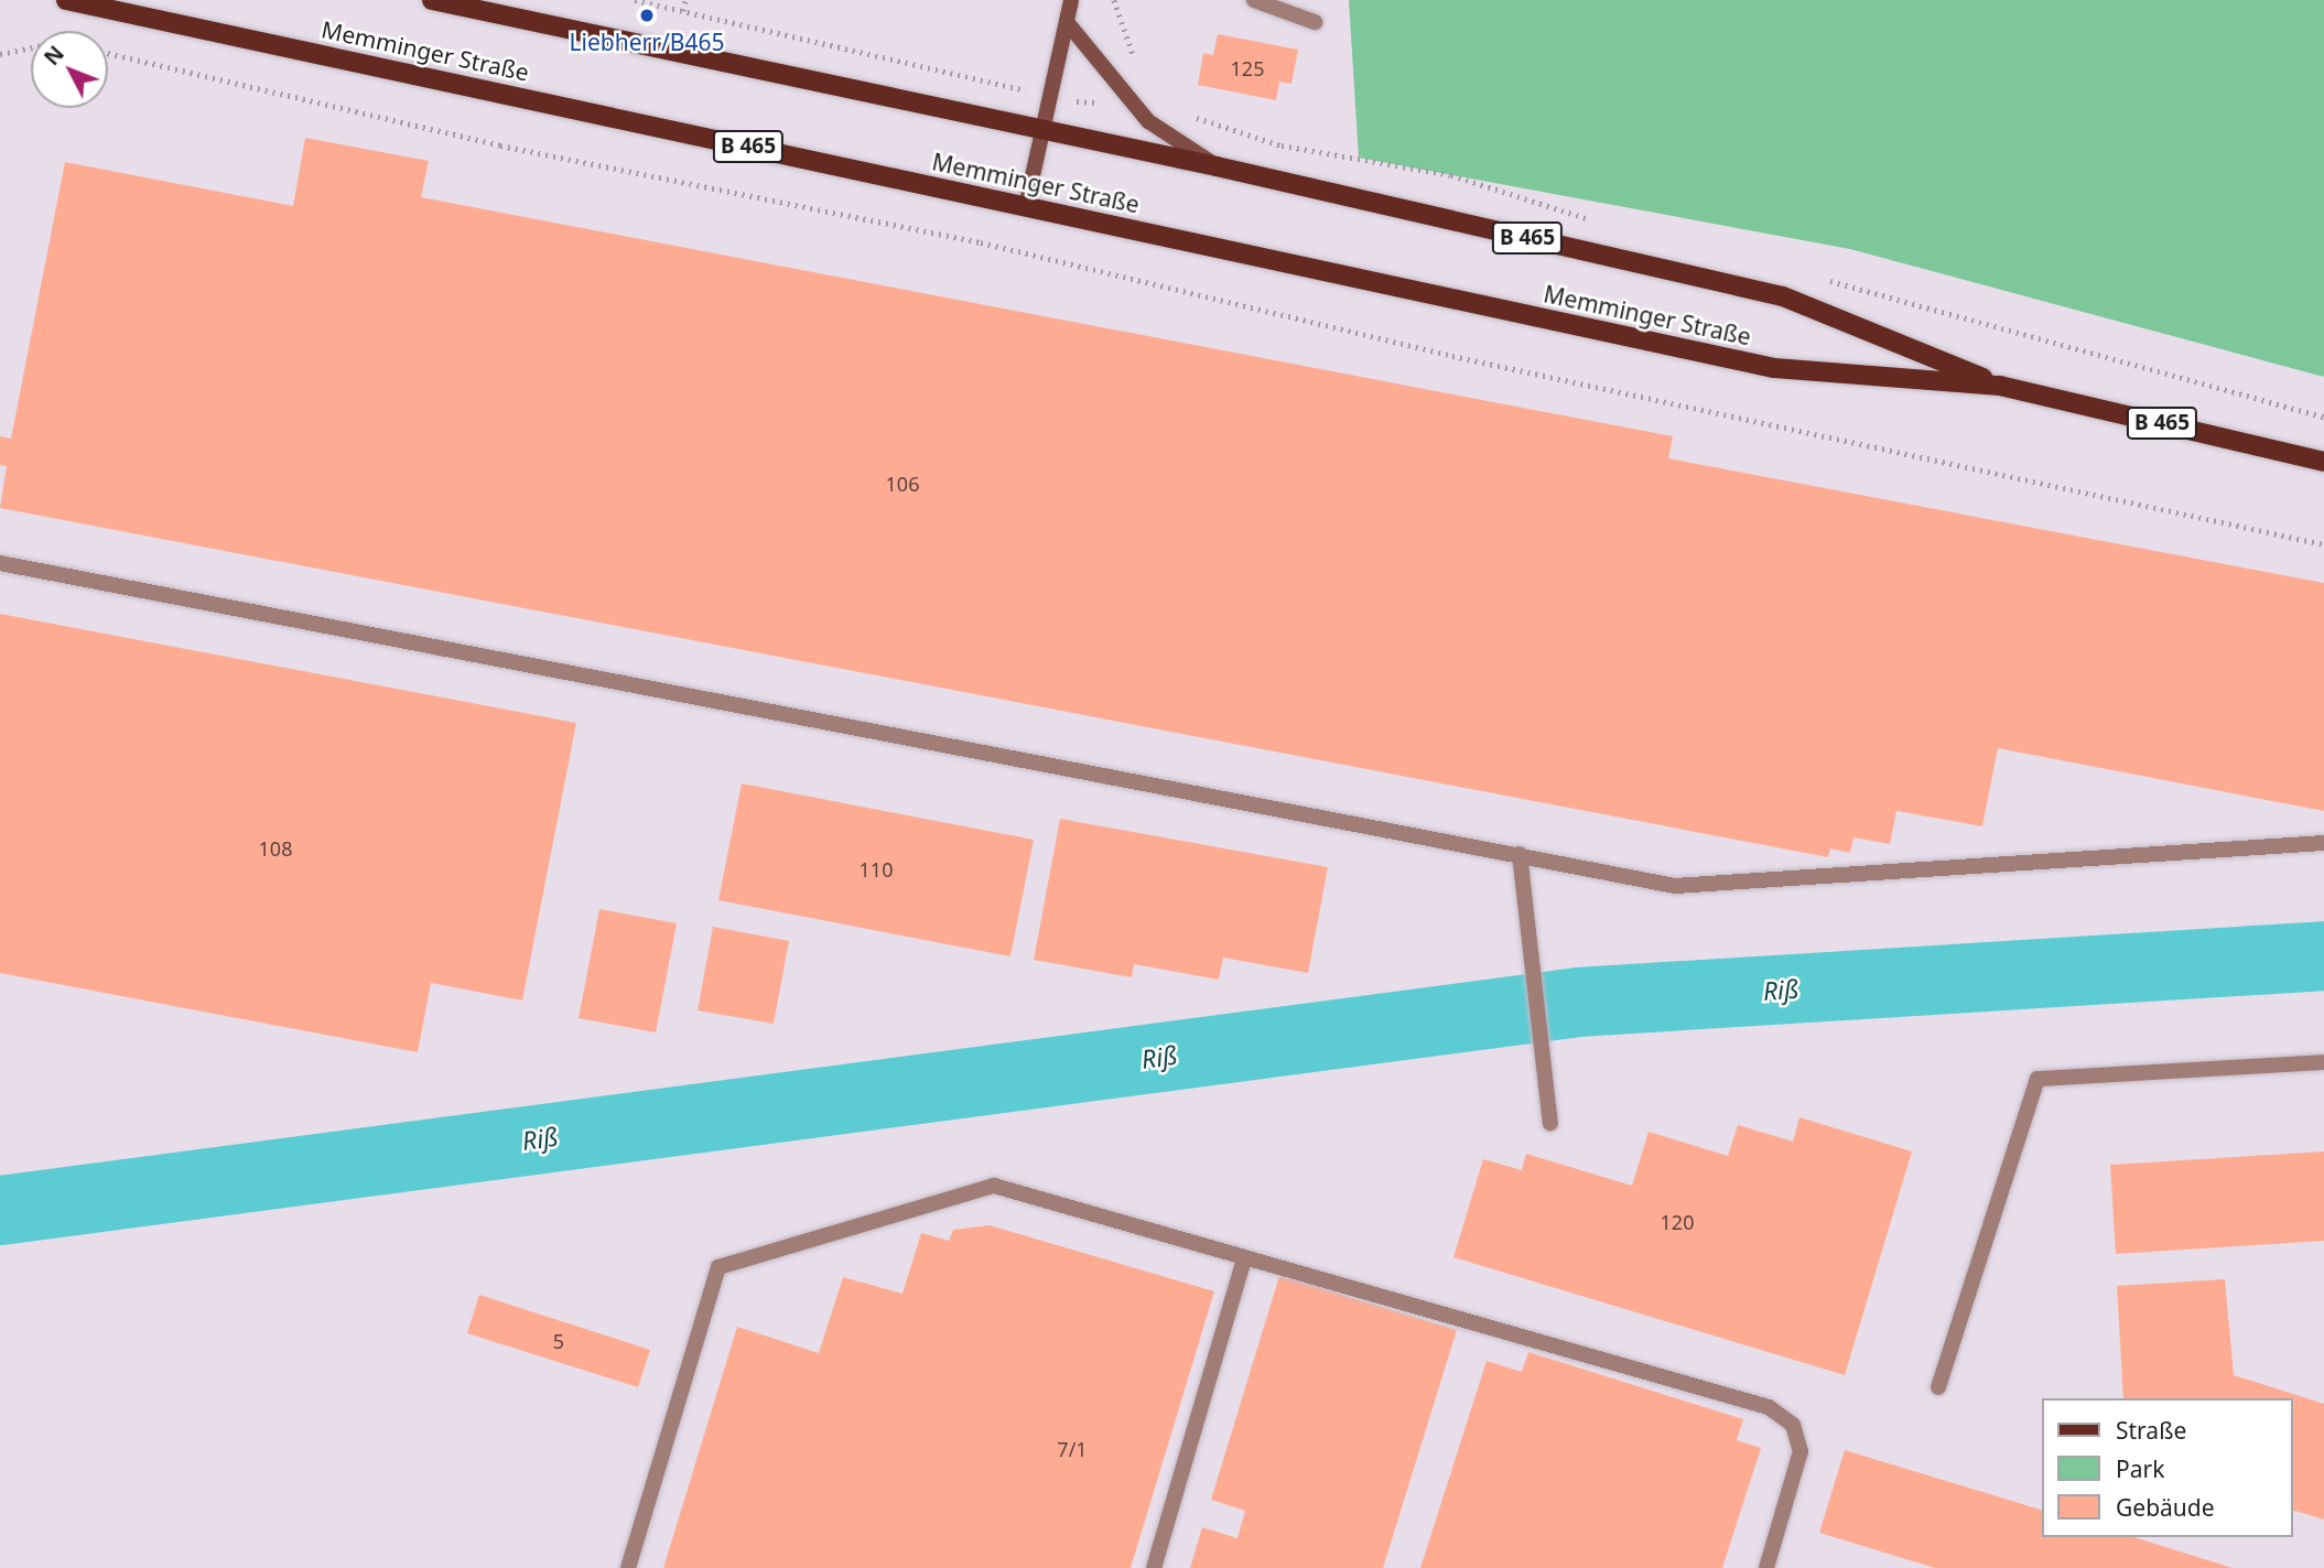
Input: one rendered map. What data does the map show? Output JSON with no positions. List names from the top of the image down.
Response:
{
  "streets": {
    "main road": ["Memminger Straße", "B 465"]
  },
  "water": ["Riß"],
  "places": ["Liebherr/B465"],
  "house_numbers": [
    "125",
    "106",
    "108",
    "110",
    "120",
    "5",
    "7/1"
  ],
  "legend": ["Straße", "Park", "Gebäude"],
  "north": "top left"
}
